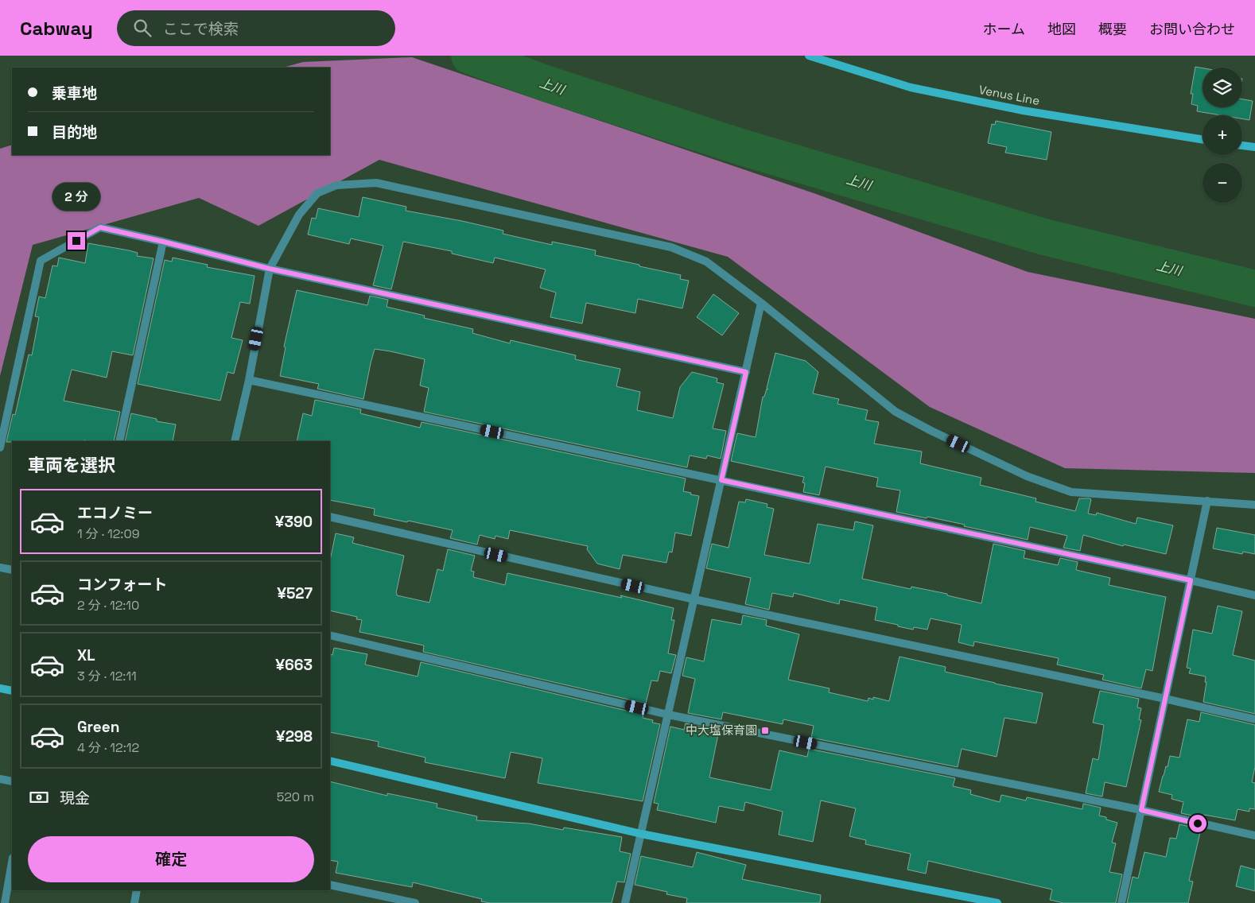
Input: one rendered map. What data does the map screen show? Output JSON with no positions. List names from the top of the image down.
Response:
{
  "streets": {
    "street": ["Venus Line"]
  },
  "water": ["上川"],
  "places": {
    "transit": ["中大塩保育園"]
  },
  "page": {
    "header": "Cabway",
    "search": "ここで検索",
    "nav": [
      "ホーム",
      "地図",
      "概要",
      "お問い合わせ"
    ],
    "map_buttons": ["+", "−"],
    "banner": ["乗車地", "目的地"],
    "bubble": "2 分",
    "heading": "車両を選択",
    "list": [
      {
        "name": "エコノミー",
        "note": "1 分 · 12:09",
        "value": "¥390"
      },
      {
        "name": "コンフォート",
        "note": "2 分 · 12:10",
        "value": "¥527"
      },
      {
        "name": "XL",
        "note": "3 分 · 12:11",
        "value": "¥663"
      },
      {
        "name": "Green",
        "note": "4 分 · 12:12",
        "value": "¥298"
      }
    ],
    "pay": ["現金", "520 m"],
    "buttons": "確定"
  }
}
